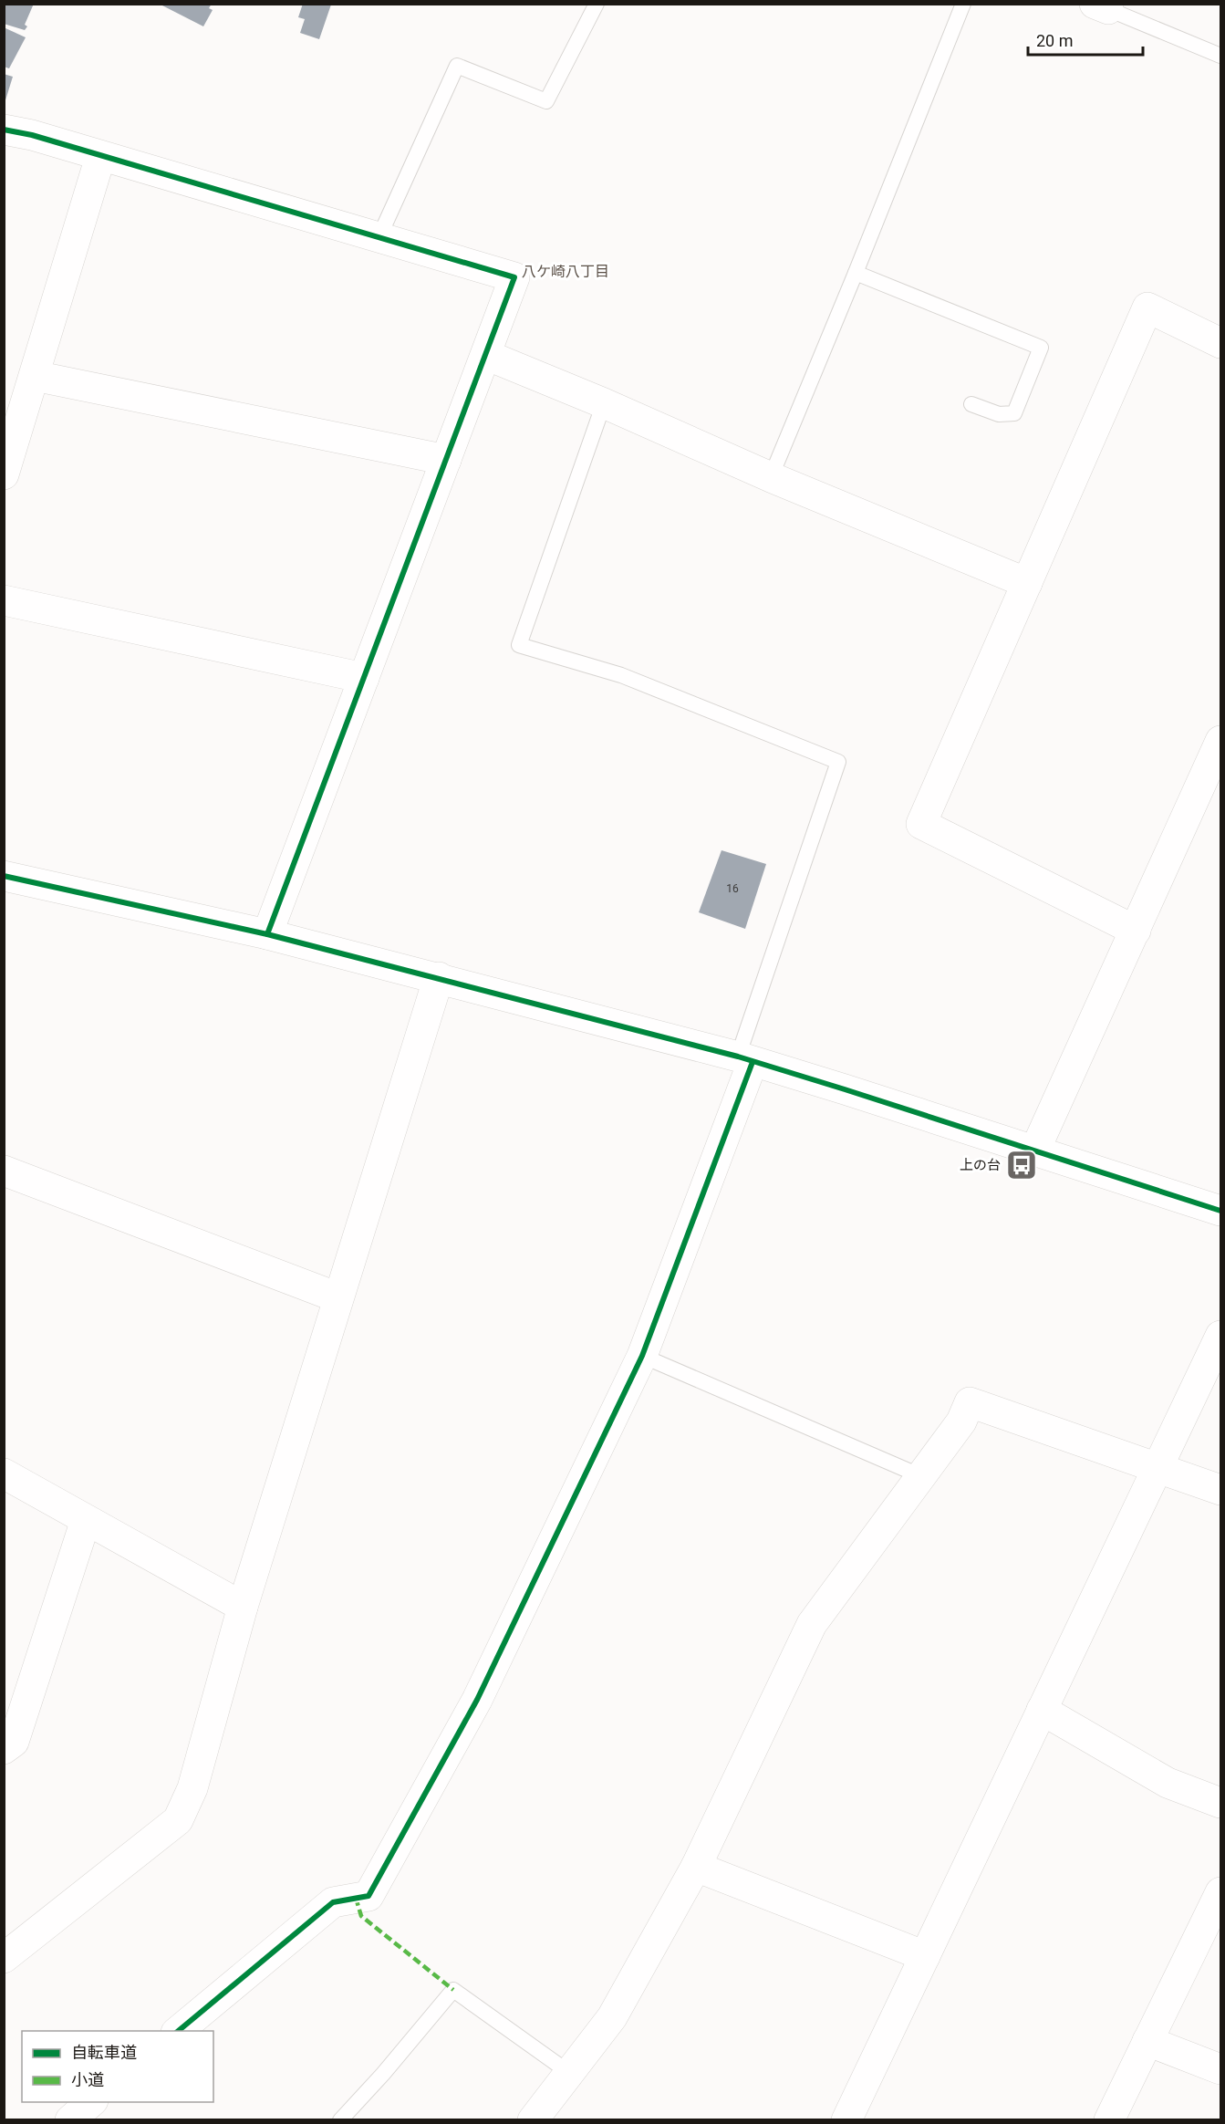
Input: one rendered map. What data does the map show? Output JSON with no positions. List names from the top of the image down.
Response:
{
  "districts": ["八ケ崎八丁目"],
  "places": {
    "bus stop": ["上の台"]
  },
  "house_numbers": ["16"],
  "legend": ["自転車道", "小道"],
  "scale_bar": "20 m"
}
